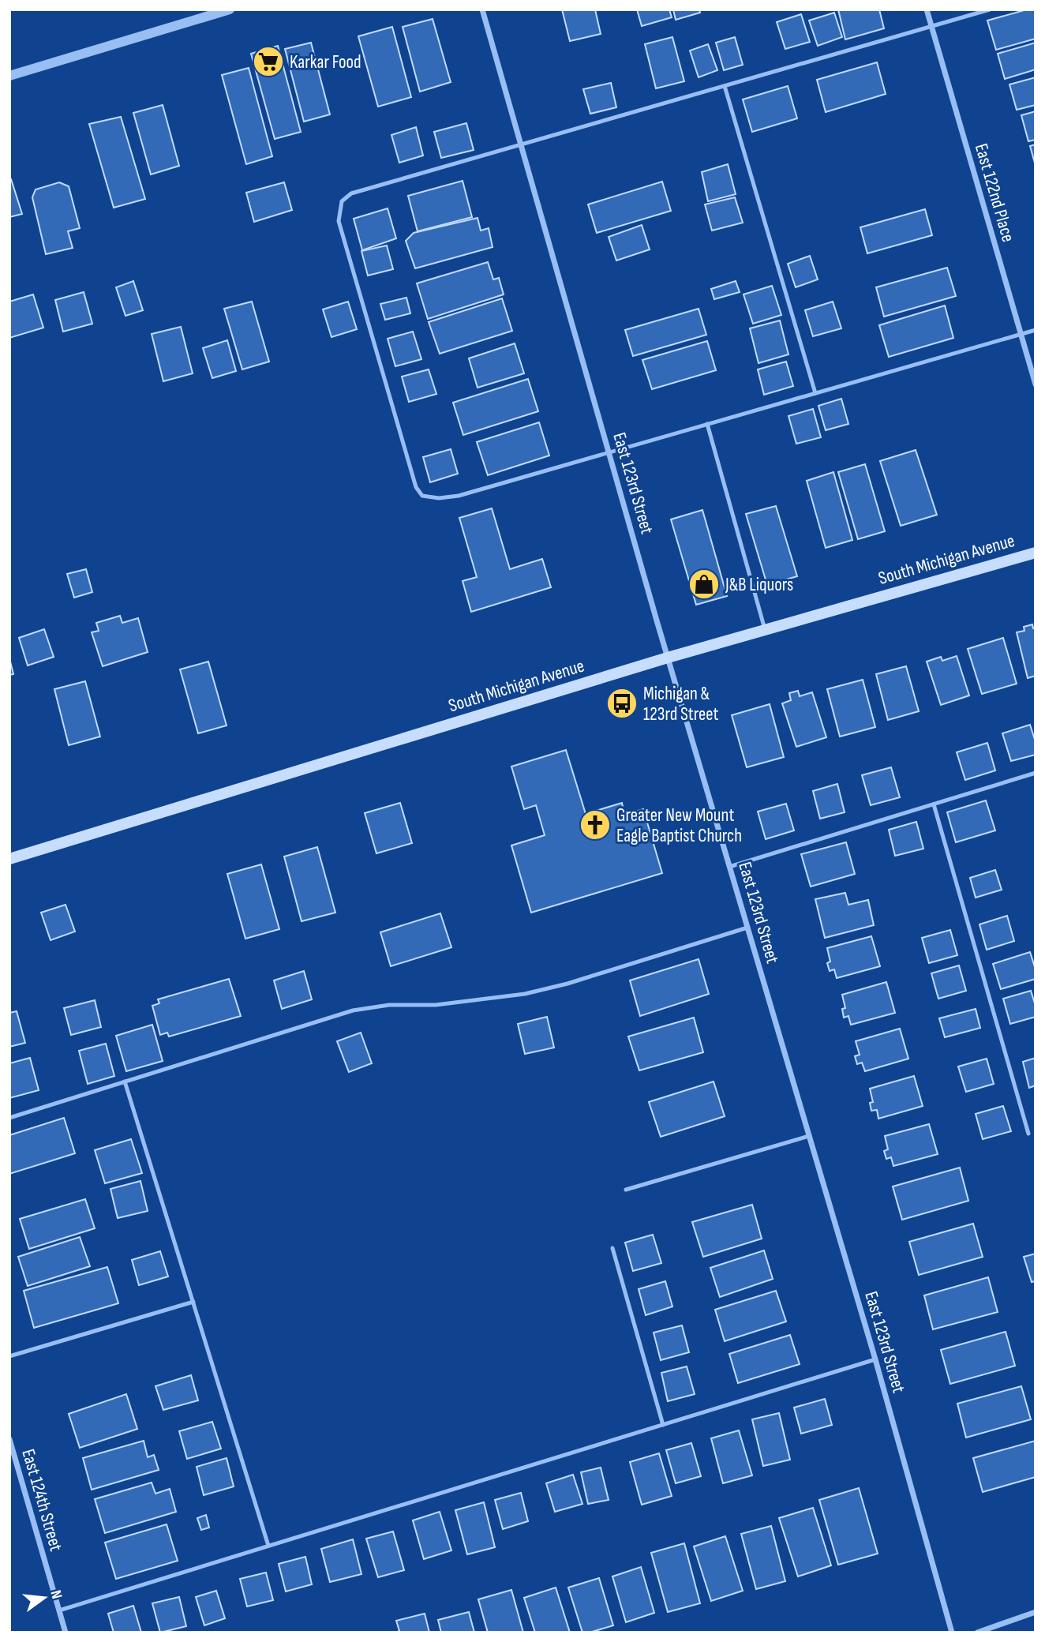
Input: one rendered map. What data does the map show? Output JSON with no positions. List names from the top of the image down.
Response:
{
  "streets": {
    "main road": ["South Michigan Avenue"],
    "street": ["East 122nd Place", "East 123rd Street", "East 124th Street"]
  },
  "crossings": [
    ["East 123rd Street", "South Michigan Avenue"]
  ],
  "places": {
    "supermarket": ["Karkar Food"],
    "shop": ["J&B Liquors"],
    "bus stop": ["Michigan & 123rd Street"],
    "church": ["Greater New Mount Eagle Baptist Church"]
  },
  "north": "right"
}
